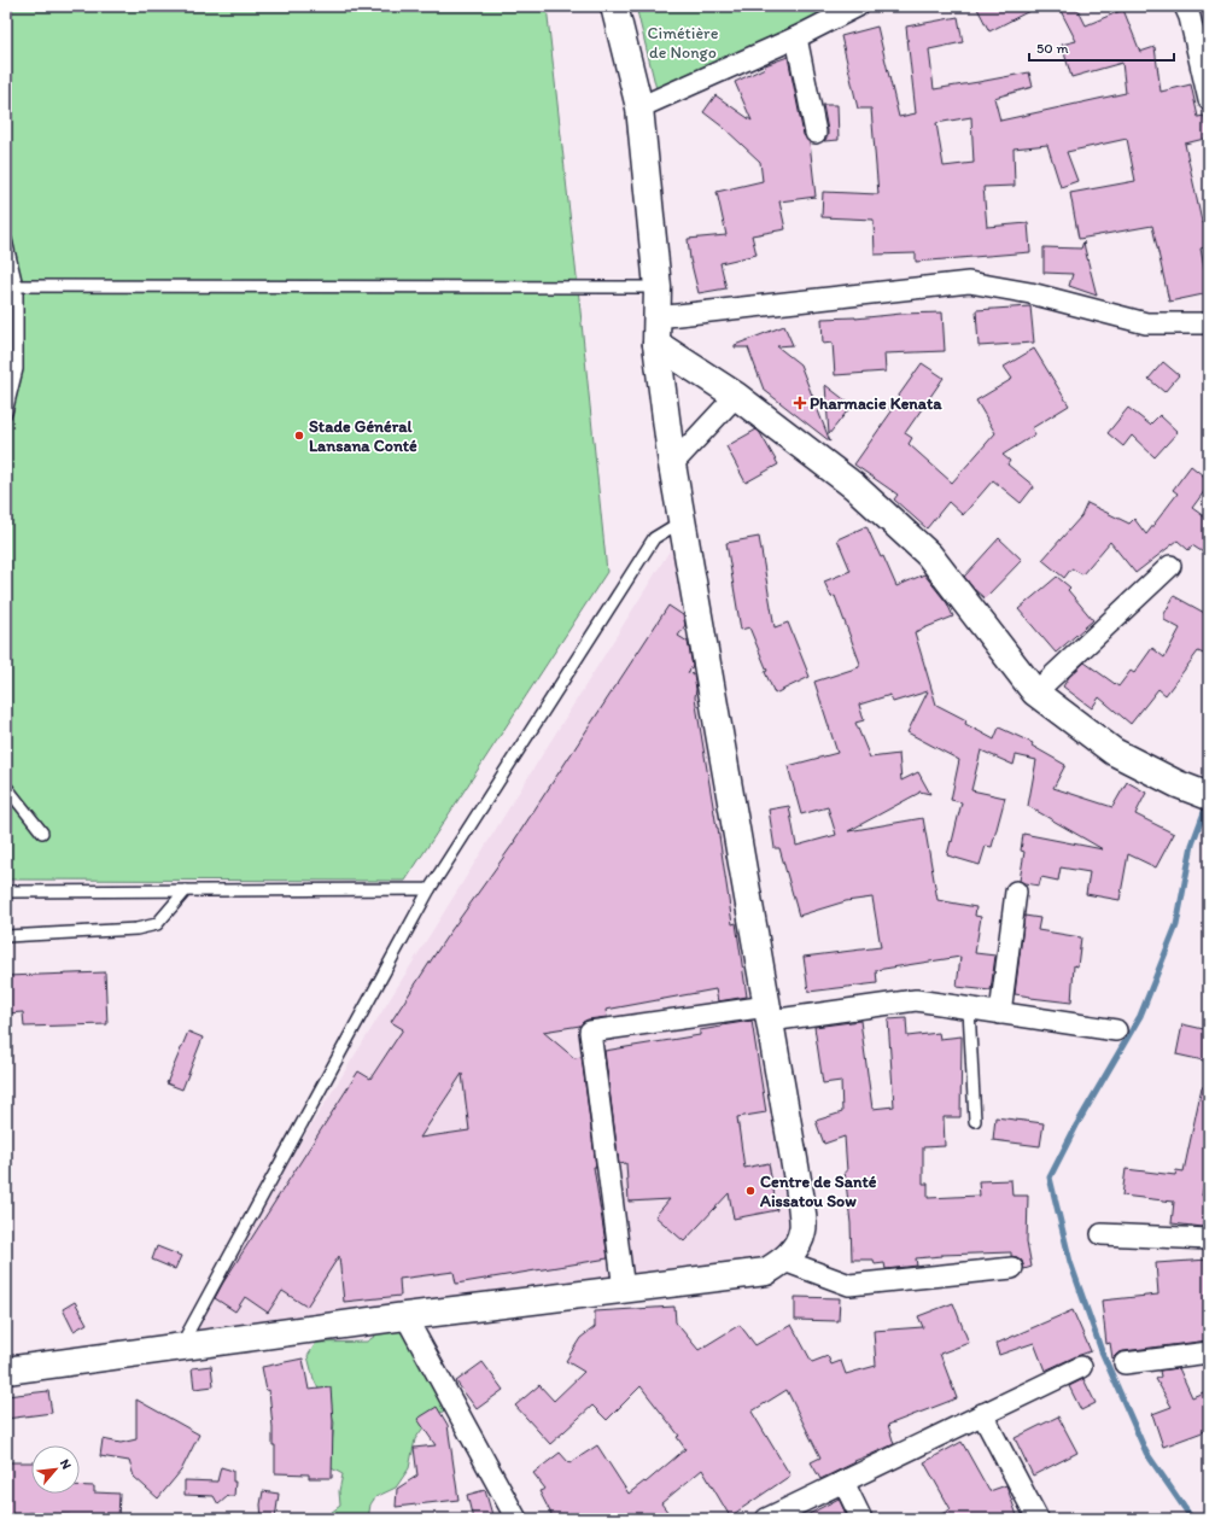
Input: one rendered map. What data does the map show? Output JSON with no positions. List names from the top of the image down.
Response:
{
  "parks": ["Cimétière de Nongo"],
  "places": {
    "health": ["Pharmacie Kenata"],
    "other": ["Stade Général Lansana Conté", "Centre de Santé Aissatou Sow"]
  },
  "scale_bar": "50 m",
  "north": "top right"
}
